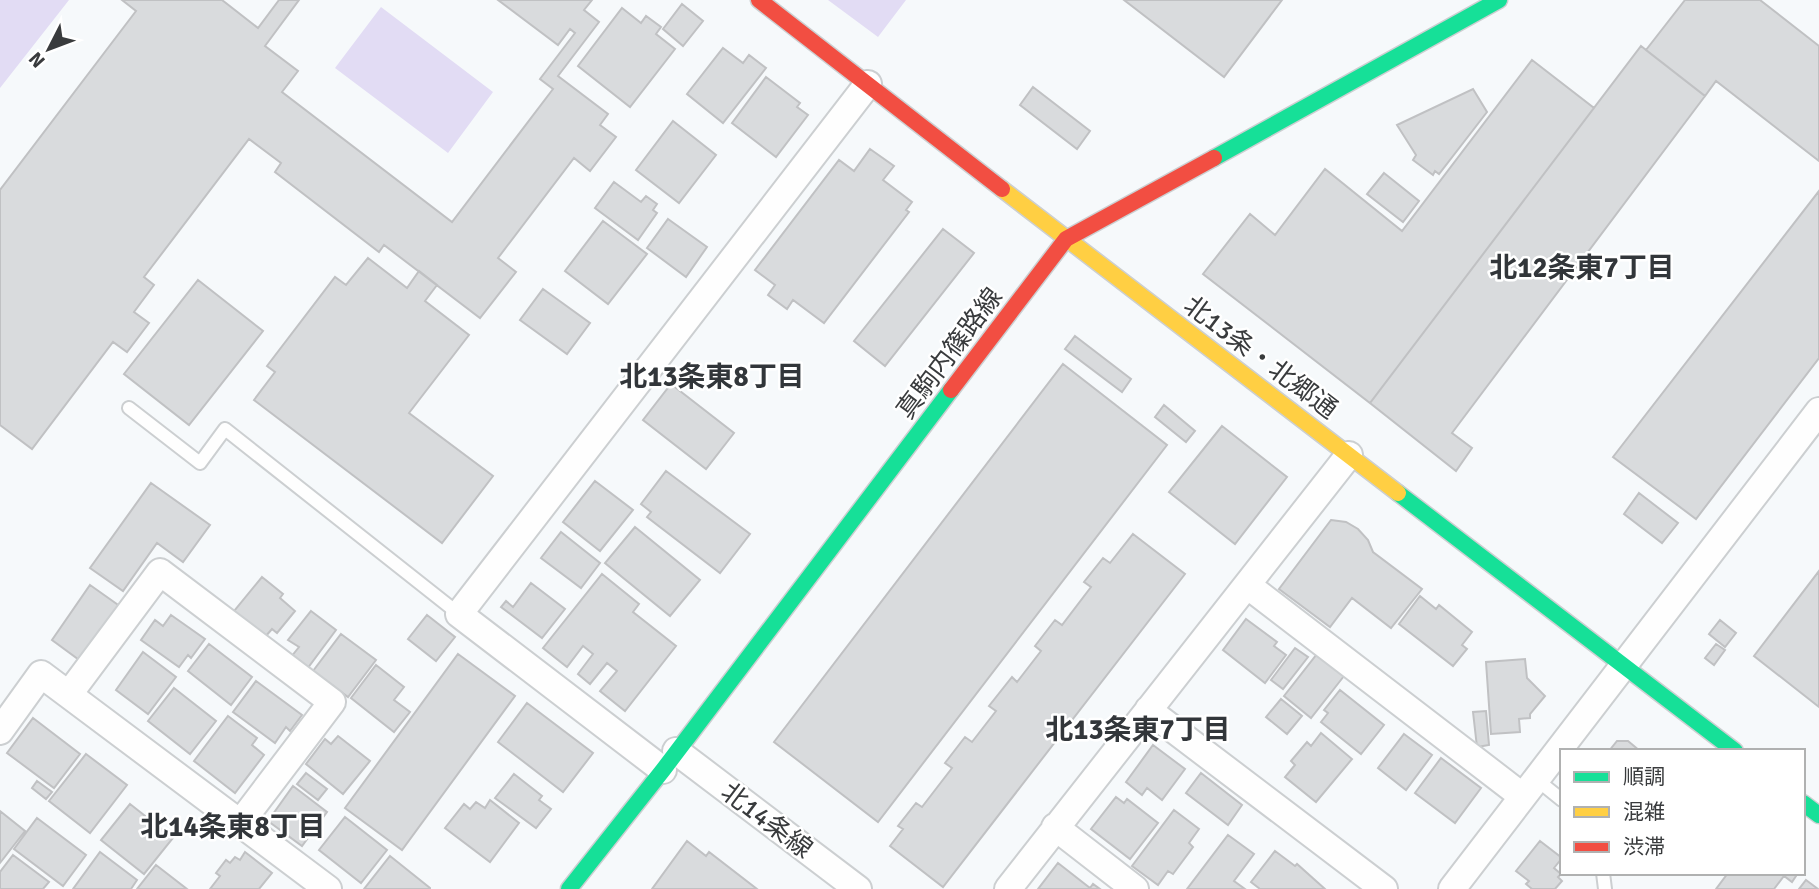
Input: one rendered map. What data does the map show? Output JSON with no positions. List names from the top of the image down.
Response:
{
  "streets": {
    "main road": ["真駒内篠路線", "北13条・北郷通"],
    "street": ["北14条線"]
  },
  "crossings": [
    ["真駒内篠路線", "北13条・北郷通"],
    ["真駒内篠路線", "北14条線"]
  ],
  "districts": [
    "北12条東7丁目",
    "北13条東8丁目",
    "北13条東7丁目",
    "北14条東8丁目"
  ],
  "legend": ["順調", "混雑", "渋滞"],
  "north": "bottom left"
}
